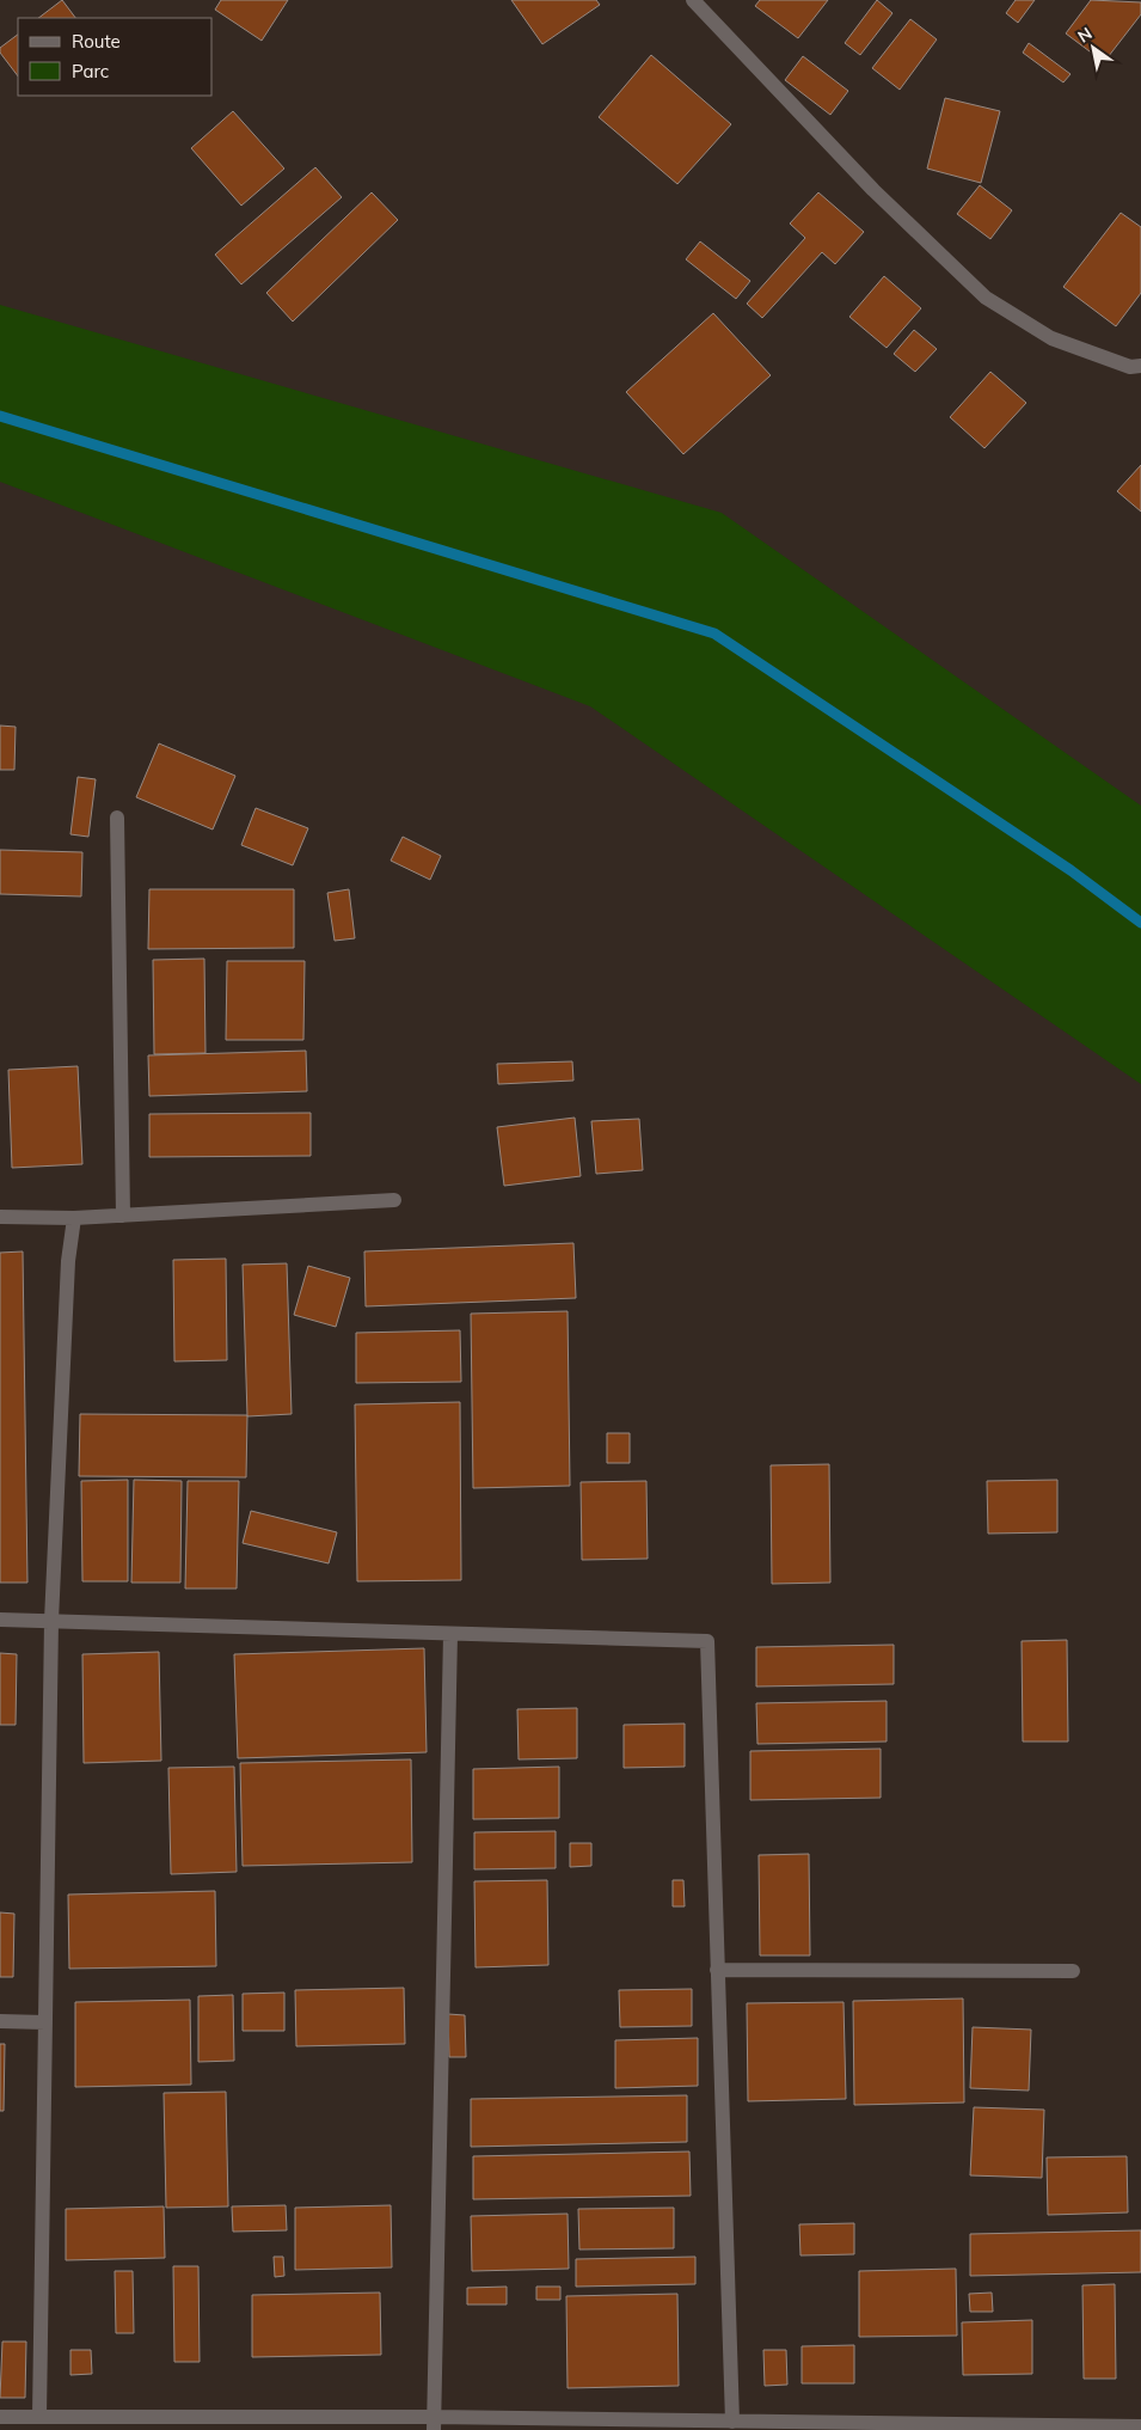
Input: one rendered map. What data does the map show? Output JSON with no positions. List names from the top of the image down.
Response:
{
  "legend": ["Route", "Parc"],
  "north": "top left"
}
